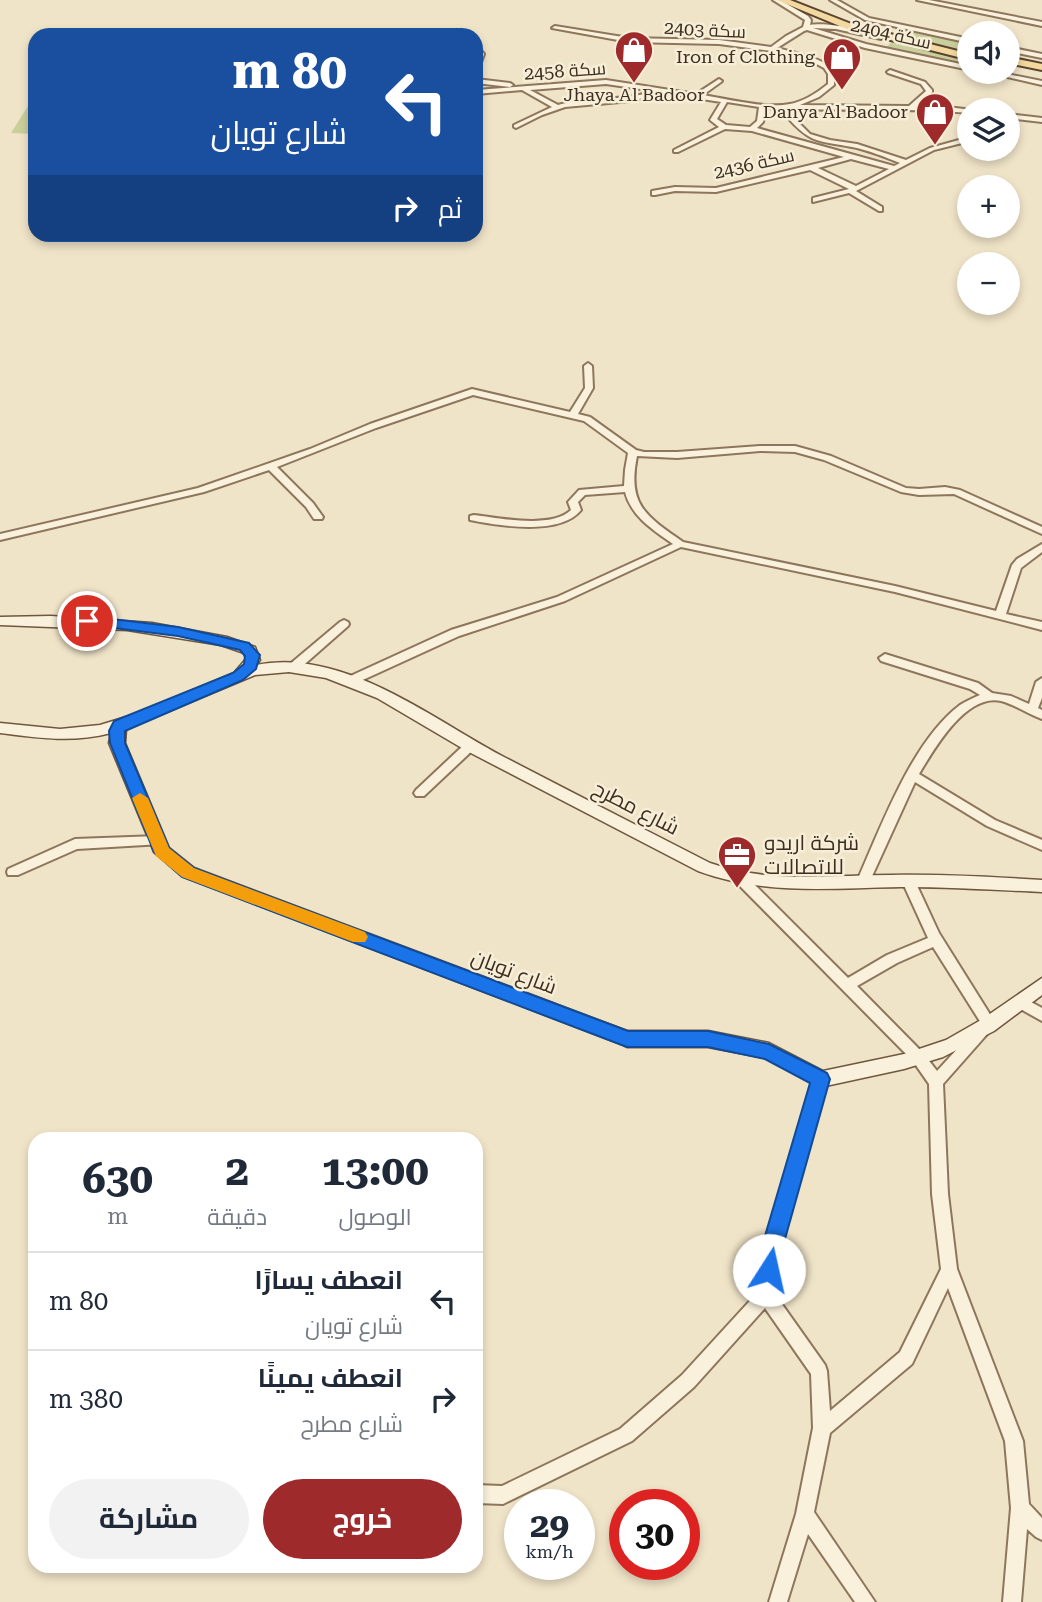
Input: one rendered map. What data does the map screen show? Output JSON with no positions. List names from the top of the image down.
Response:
{
  "streets": {
    "main road": ["شارع مطرح", "شارع تويان"],
    "street": [
      "سكة 2403",
      "سكة 2404",
      "سكة 2458",
      "سكة 2436"
    ]
  },
  "crossings": [
    ["سكة 2403", "سكة 2404"],
    ["شارع مطرح", "شارع تويان"]
  ],
  "places": {
    "shop": ["Jhaya Al Badoor", "Iron of Clothing", "Danya Al Badoor"],
    "office": ["شركة اريدو للاتصالات"]
  },
  "page": {
    "map_buttons": ["+", "−"],
    "turn": ["80 m", "شارع تويان"],
    "then": "ثم",
    "eta": [
      "13:00",
      "الوصول",
      "2",
      "دقيقة",
      "630",
      "m"
    ],
    "list": [
      {
        "name": "انعطف يسارًا",
        "note": "شارع تويان",
        "value": "80 m"
      },
      {
        "name": "انعطف يمينًا",
        "note": "شارع مطرح",
        "value": "380 m"
      }
    ],
    "buttons": ["خروج", "مشاركة"],
    "speed": "29 km/h",
    "limit": "30"
  }
}
